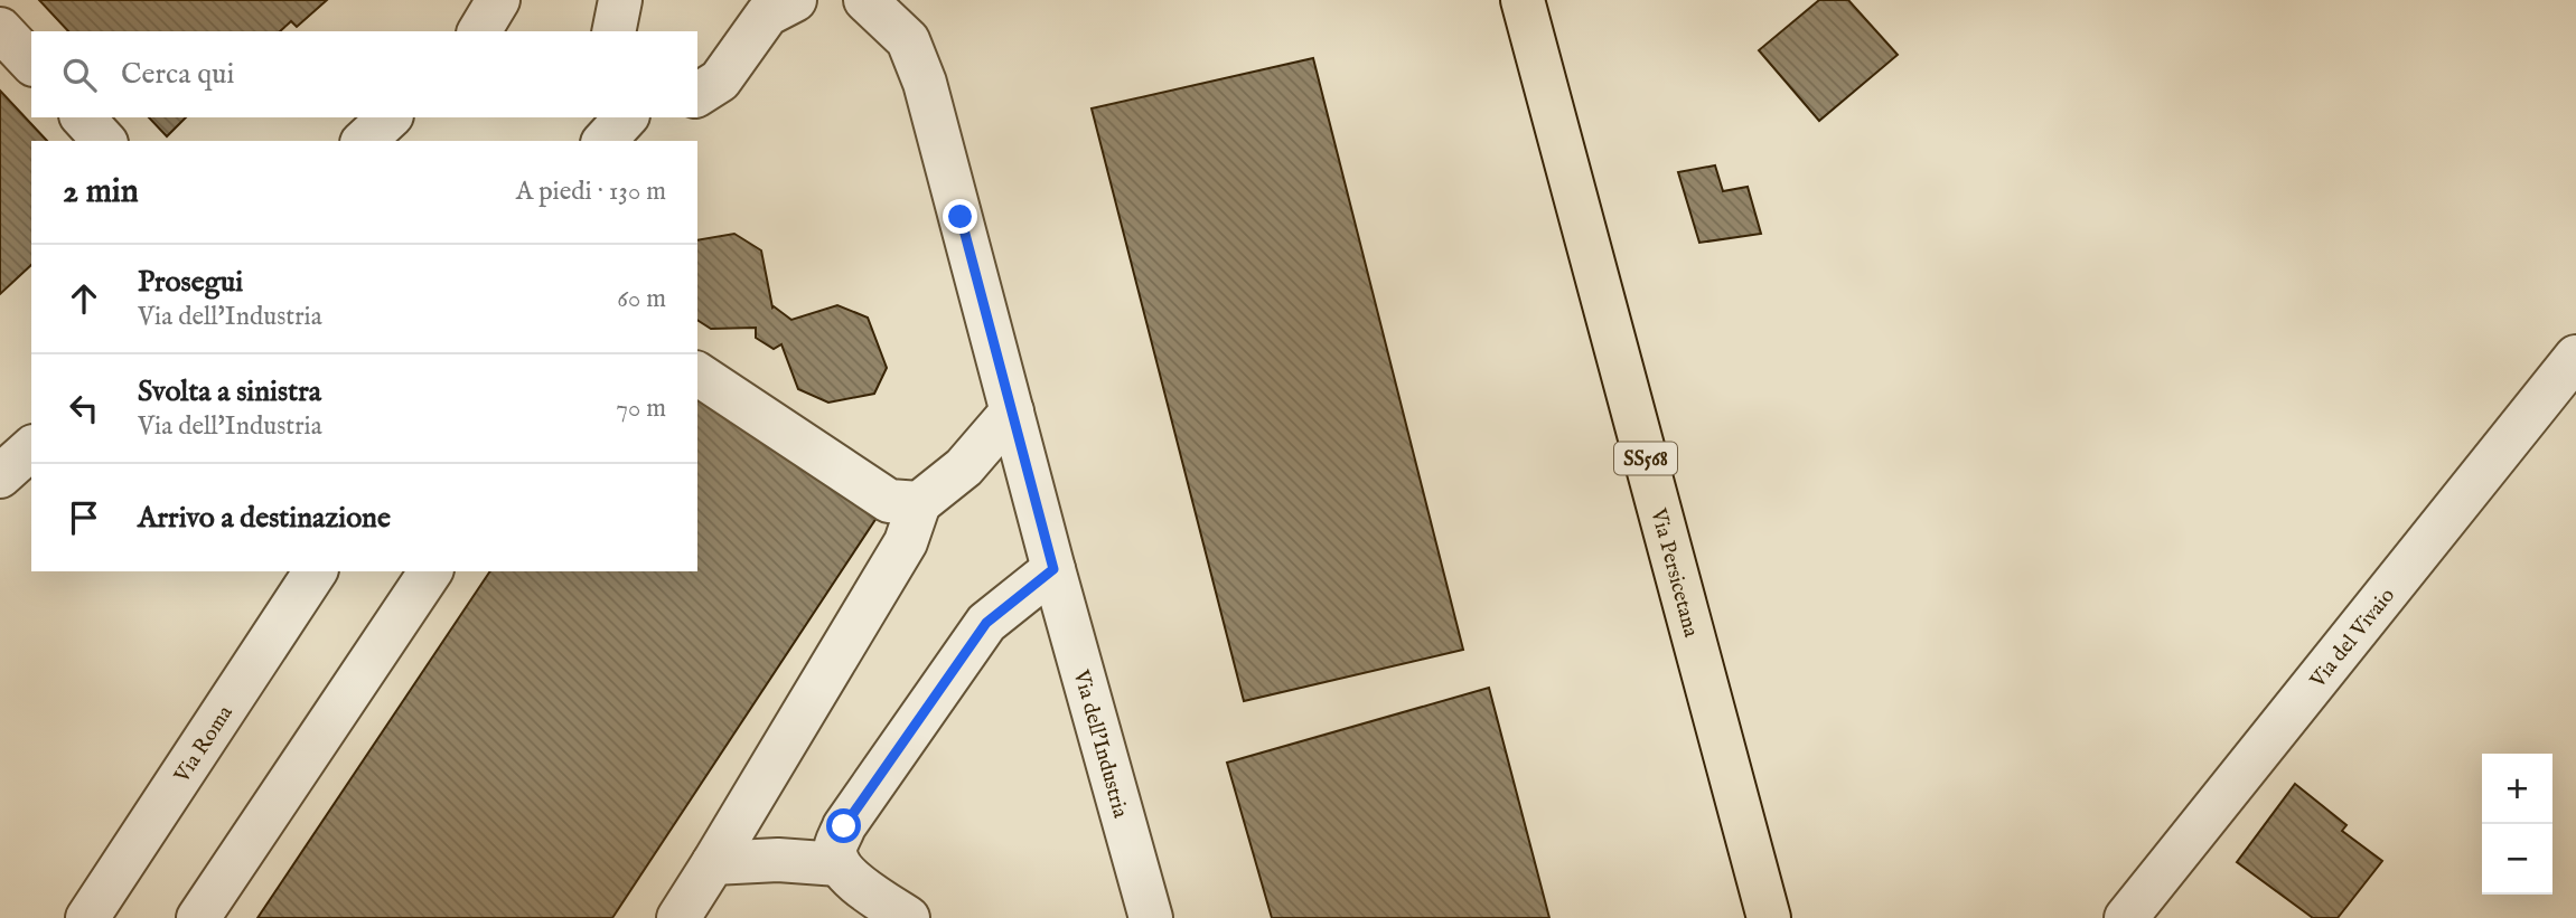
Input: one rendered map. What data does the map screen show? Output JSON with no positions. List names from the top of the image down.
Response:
{
  "streets": {
    "main road": ["SS568", "Via Persicetana"],
    "street": ["Via del Vivaio", "Via Roma", "Via dell'Industria"]
  },
  "page": {
    "search": "Cerca qui",
    "heading": ["2 min", "A piedi · 130 m"],
    "list": [
      ["Prosegui", "Via dell'Industria", "60 m"],
      ["Svolta a sinistra", "Via dell'Industria", "70 m"],
      "Arrivo a destinazione"
    ],
    "map_buttons": ["+", "−"]
  }
}
